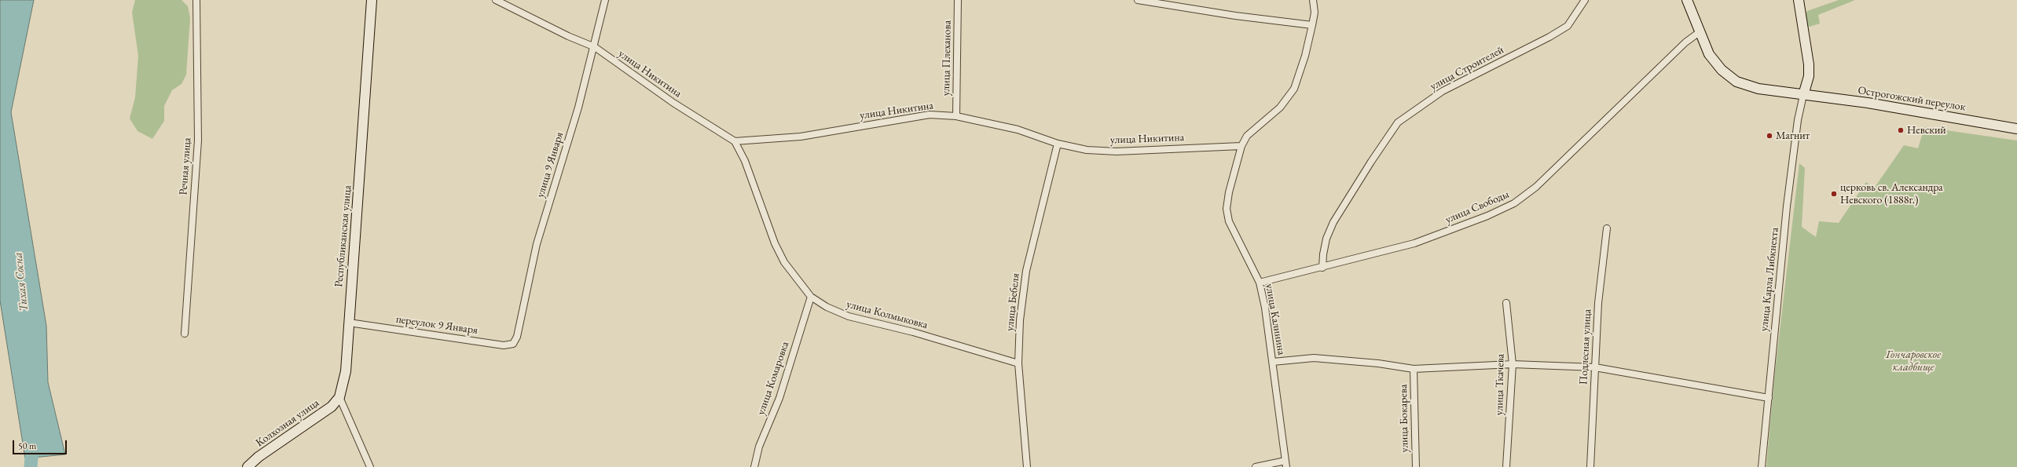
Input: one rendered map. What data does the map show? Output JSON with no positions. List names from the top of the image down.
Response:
{
  "streets": {
    "street": [
      "улица Плеханова",
      "улица Строителей",
      "улица Никитина",
      "Острогожский переулок",
      "улица 9 Января",
      "Речная улица",
      "улица Свободы",
      "Республиканская улица",
      "улица Карла Либкнехта",
      "улица Бебеля",
      "улица Колмыковка",
      "улица Калинина",
      "переулок 9 Января",
      "Подлесная улица",
      "улица Комаровка",
      "улица Ткачева",
      "улица Бокарева",
      "Колхозная улица"
    ]
  },
  "crossings": [
    ["улица Плеханова", "улица Никитина"],
    ["улица Строителей", "улица Свободы"],
    ["улица Никитина", "улица 9 Января"],
    ["улица Никитина", "улица Бебеля"],
    ["улица Никитина", "улица Колмыковка"],
    ["улица Никитина", "улица Калинина"],
    ["Острогожский переулок", "улица Свободы"],
    ["Острогожский переулок", "улица Карла Либкнехта"],
    ["улица 9 Января", "переулок 9 Января"],
    ["улица Свободы", "улица Калинина"],
    ["Республиканская улица", "переулок 9 Января"],
    ["Республиканская улица", "Колхозная улица"],
    ["улица Бебеля", "улица Колмыковка"],
    ["улица Колмыковка", "улица Комаровка"]
  ],
  "water": ["Тихая Сосна"],
  "parks": ["Гончаровское кладбище"],
  "places": ["Невский", "Магнит", "церковь св. Александра Невского (1888г.)"],
  "scale_bar": "50 m"
}
